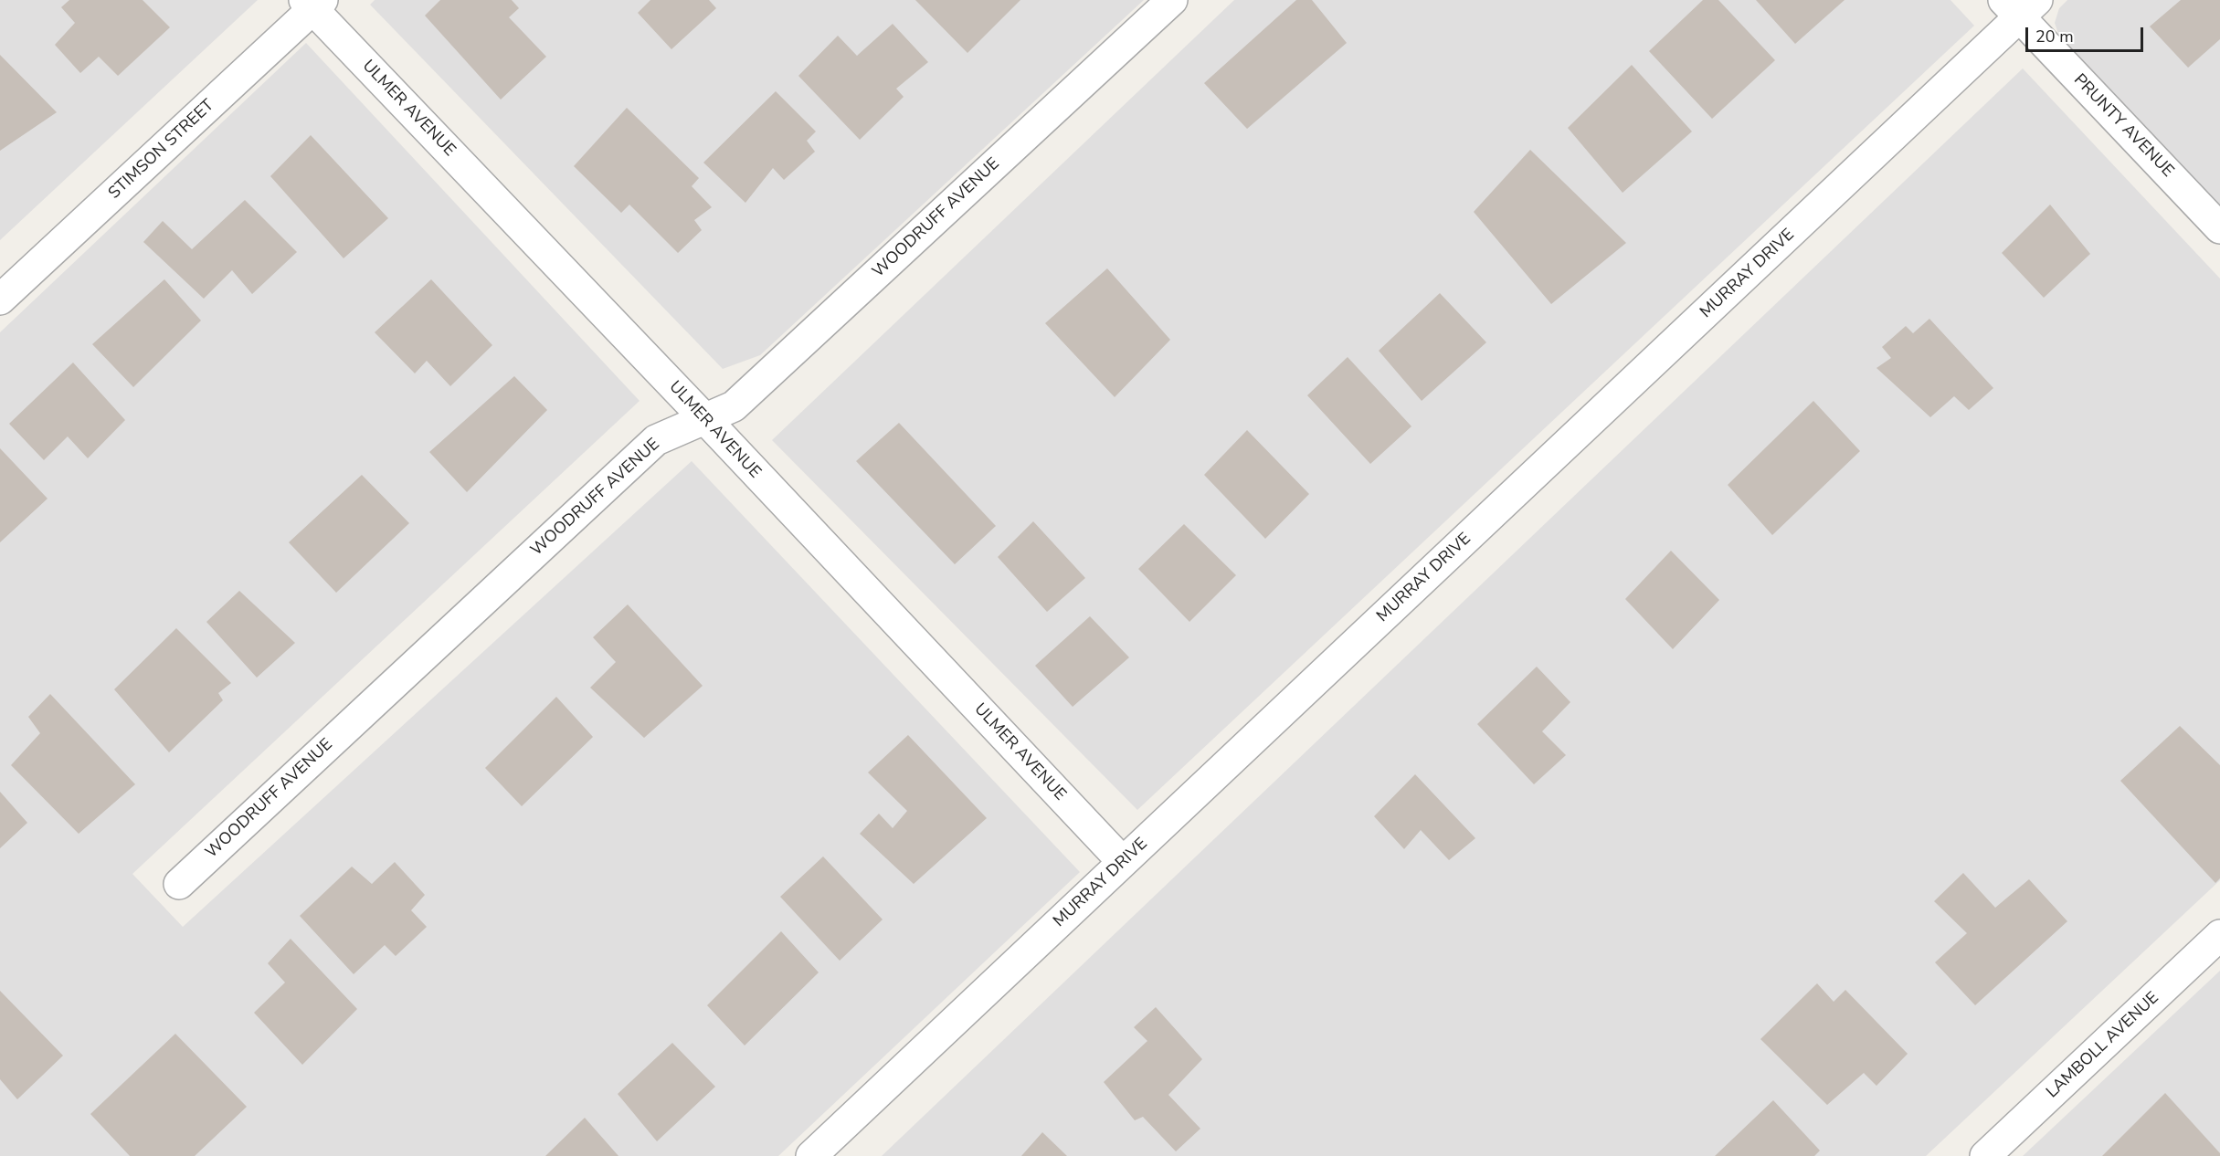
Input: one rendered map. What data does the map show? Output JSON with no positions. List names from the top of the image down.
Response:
{
  "streets": {
    "street": [
      "ULMER AVENUE",
      "PRUNTY AVENUE",
      "STIMSON STREET",
      "WOODRUFF AVENUE",
      "MURRAY DRIVE",
      "LAMBOLL AVENUE"
    ]
  },
  "crossings": [
    ["ULMER AVENUE", "STIMSON STREET"],
    ["ULMER AVENUE", "WOODRUFF AVENUE"],
    ["ULMER AVENUE", "MURRAY DRIVE"],
    ["PRUNTY AVENUE", "MURRAY DRIVE"]
  ],
  "scale_bar": "20 m"
}
